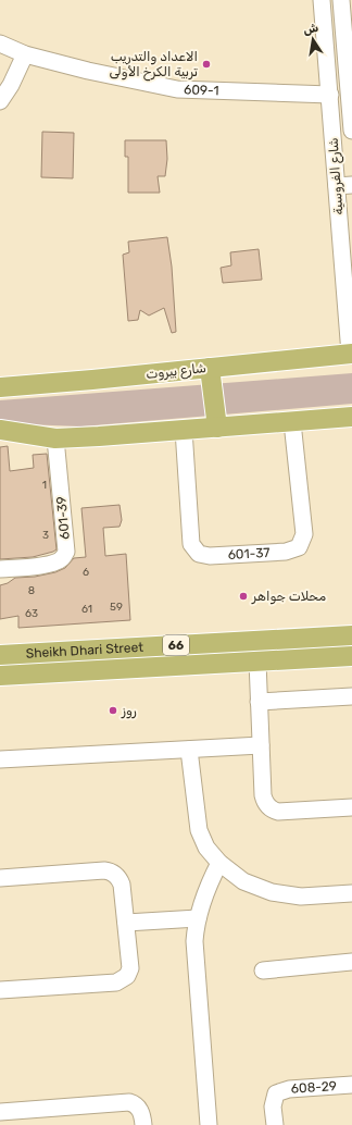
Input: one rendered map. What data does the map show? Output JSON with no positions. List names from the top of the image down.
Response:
{
  "streets": {
    "main road": ["شارع بيروت", "66", "Sheikh Dhari Street"],
    "street": [
      "609-1",
      "شارع الفروسية",
      "601-39",
      "601-37",
      "608-29"
    ]
  },
  "crossings": [
    ["609-1", "شارع الفروسية"],
    ["شارع الفروسية", "شارع بيروت"]
  ],
  "places": ["الاعداد والتدريب تربية الكرخ الأولى", "محلات جواهر", "روز"],
  "house_numbers": [
    "1",
    "3",
    "6",
    "8",
    "59",
    "61",
    "63"
  ],
  "north": "top"
}
